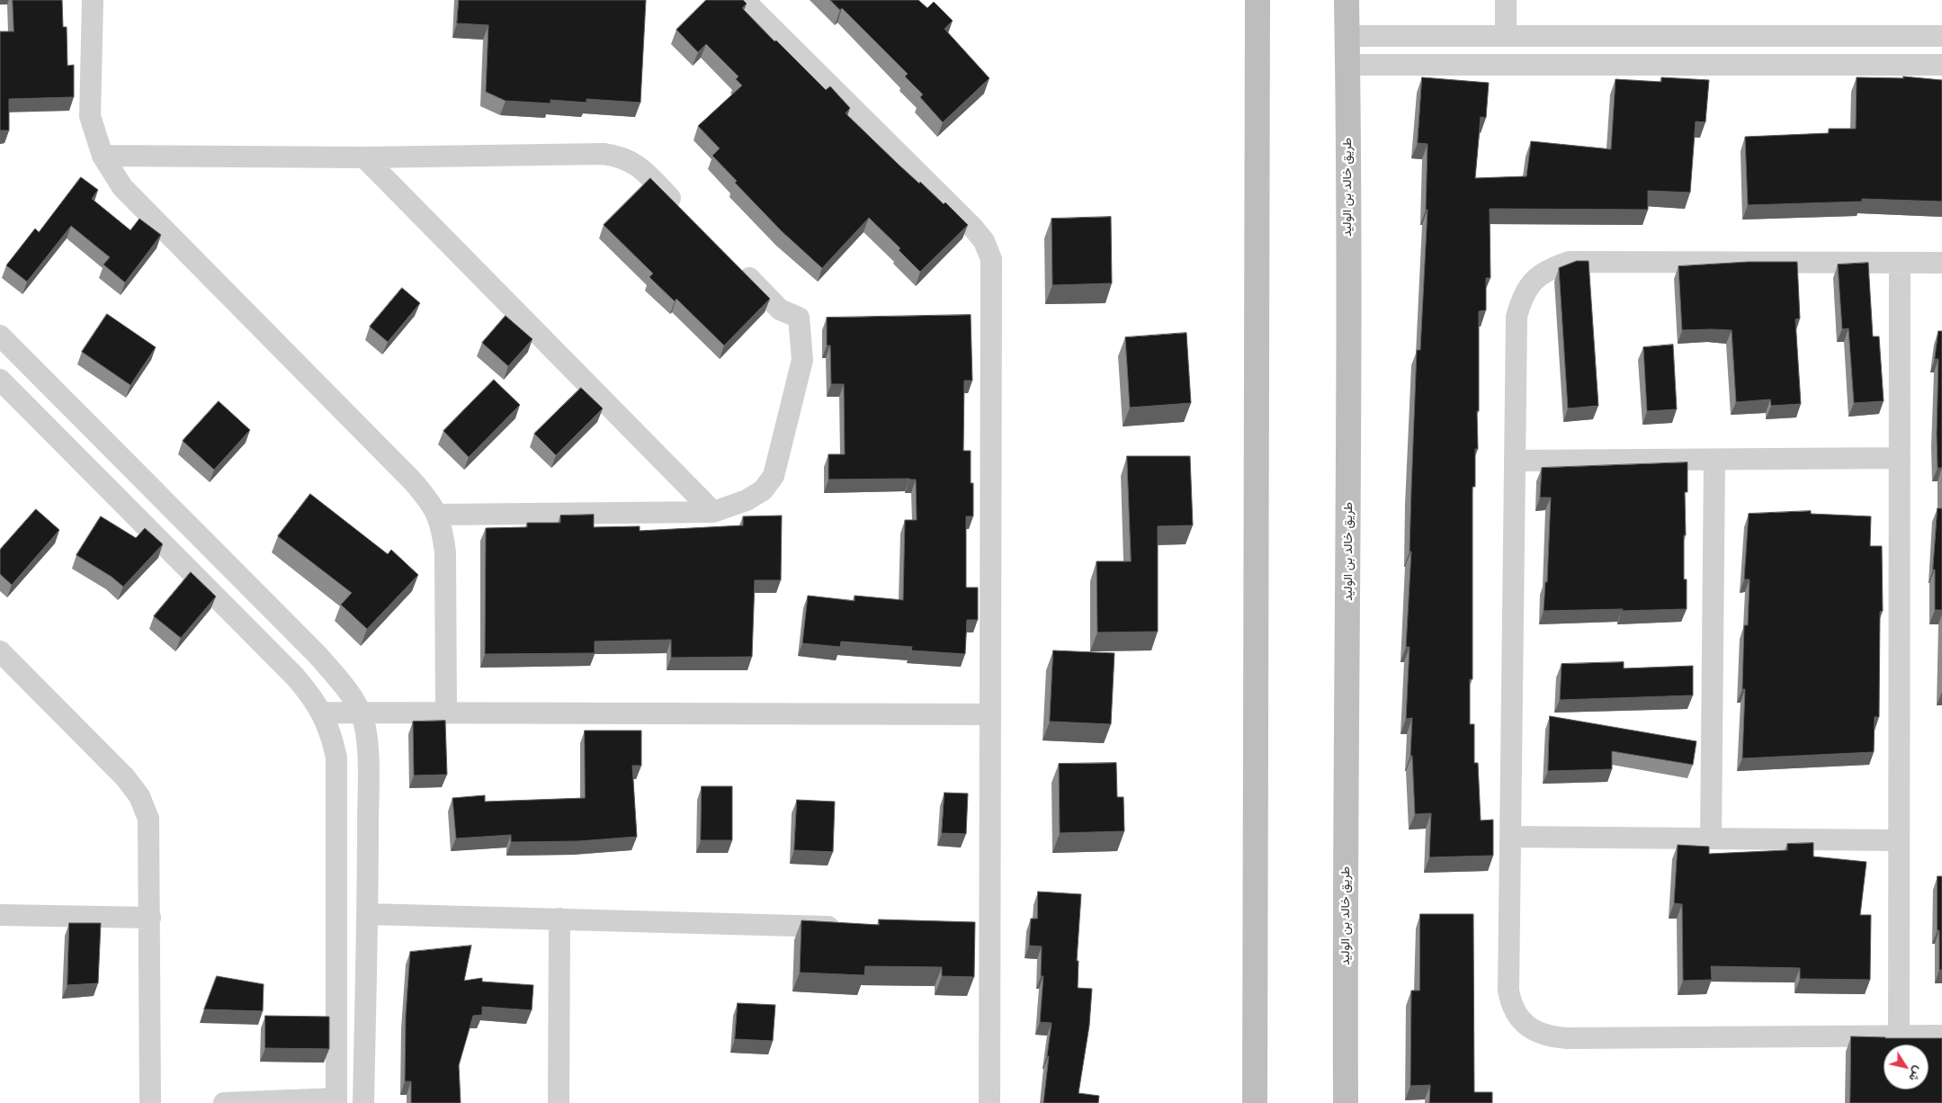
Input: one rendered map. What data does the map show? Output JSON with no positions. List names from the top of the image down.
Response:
{
  "streets": {
    "street": ["طريق خالد بن الوليد"]
  },
  "north": "bottom right"
}
